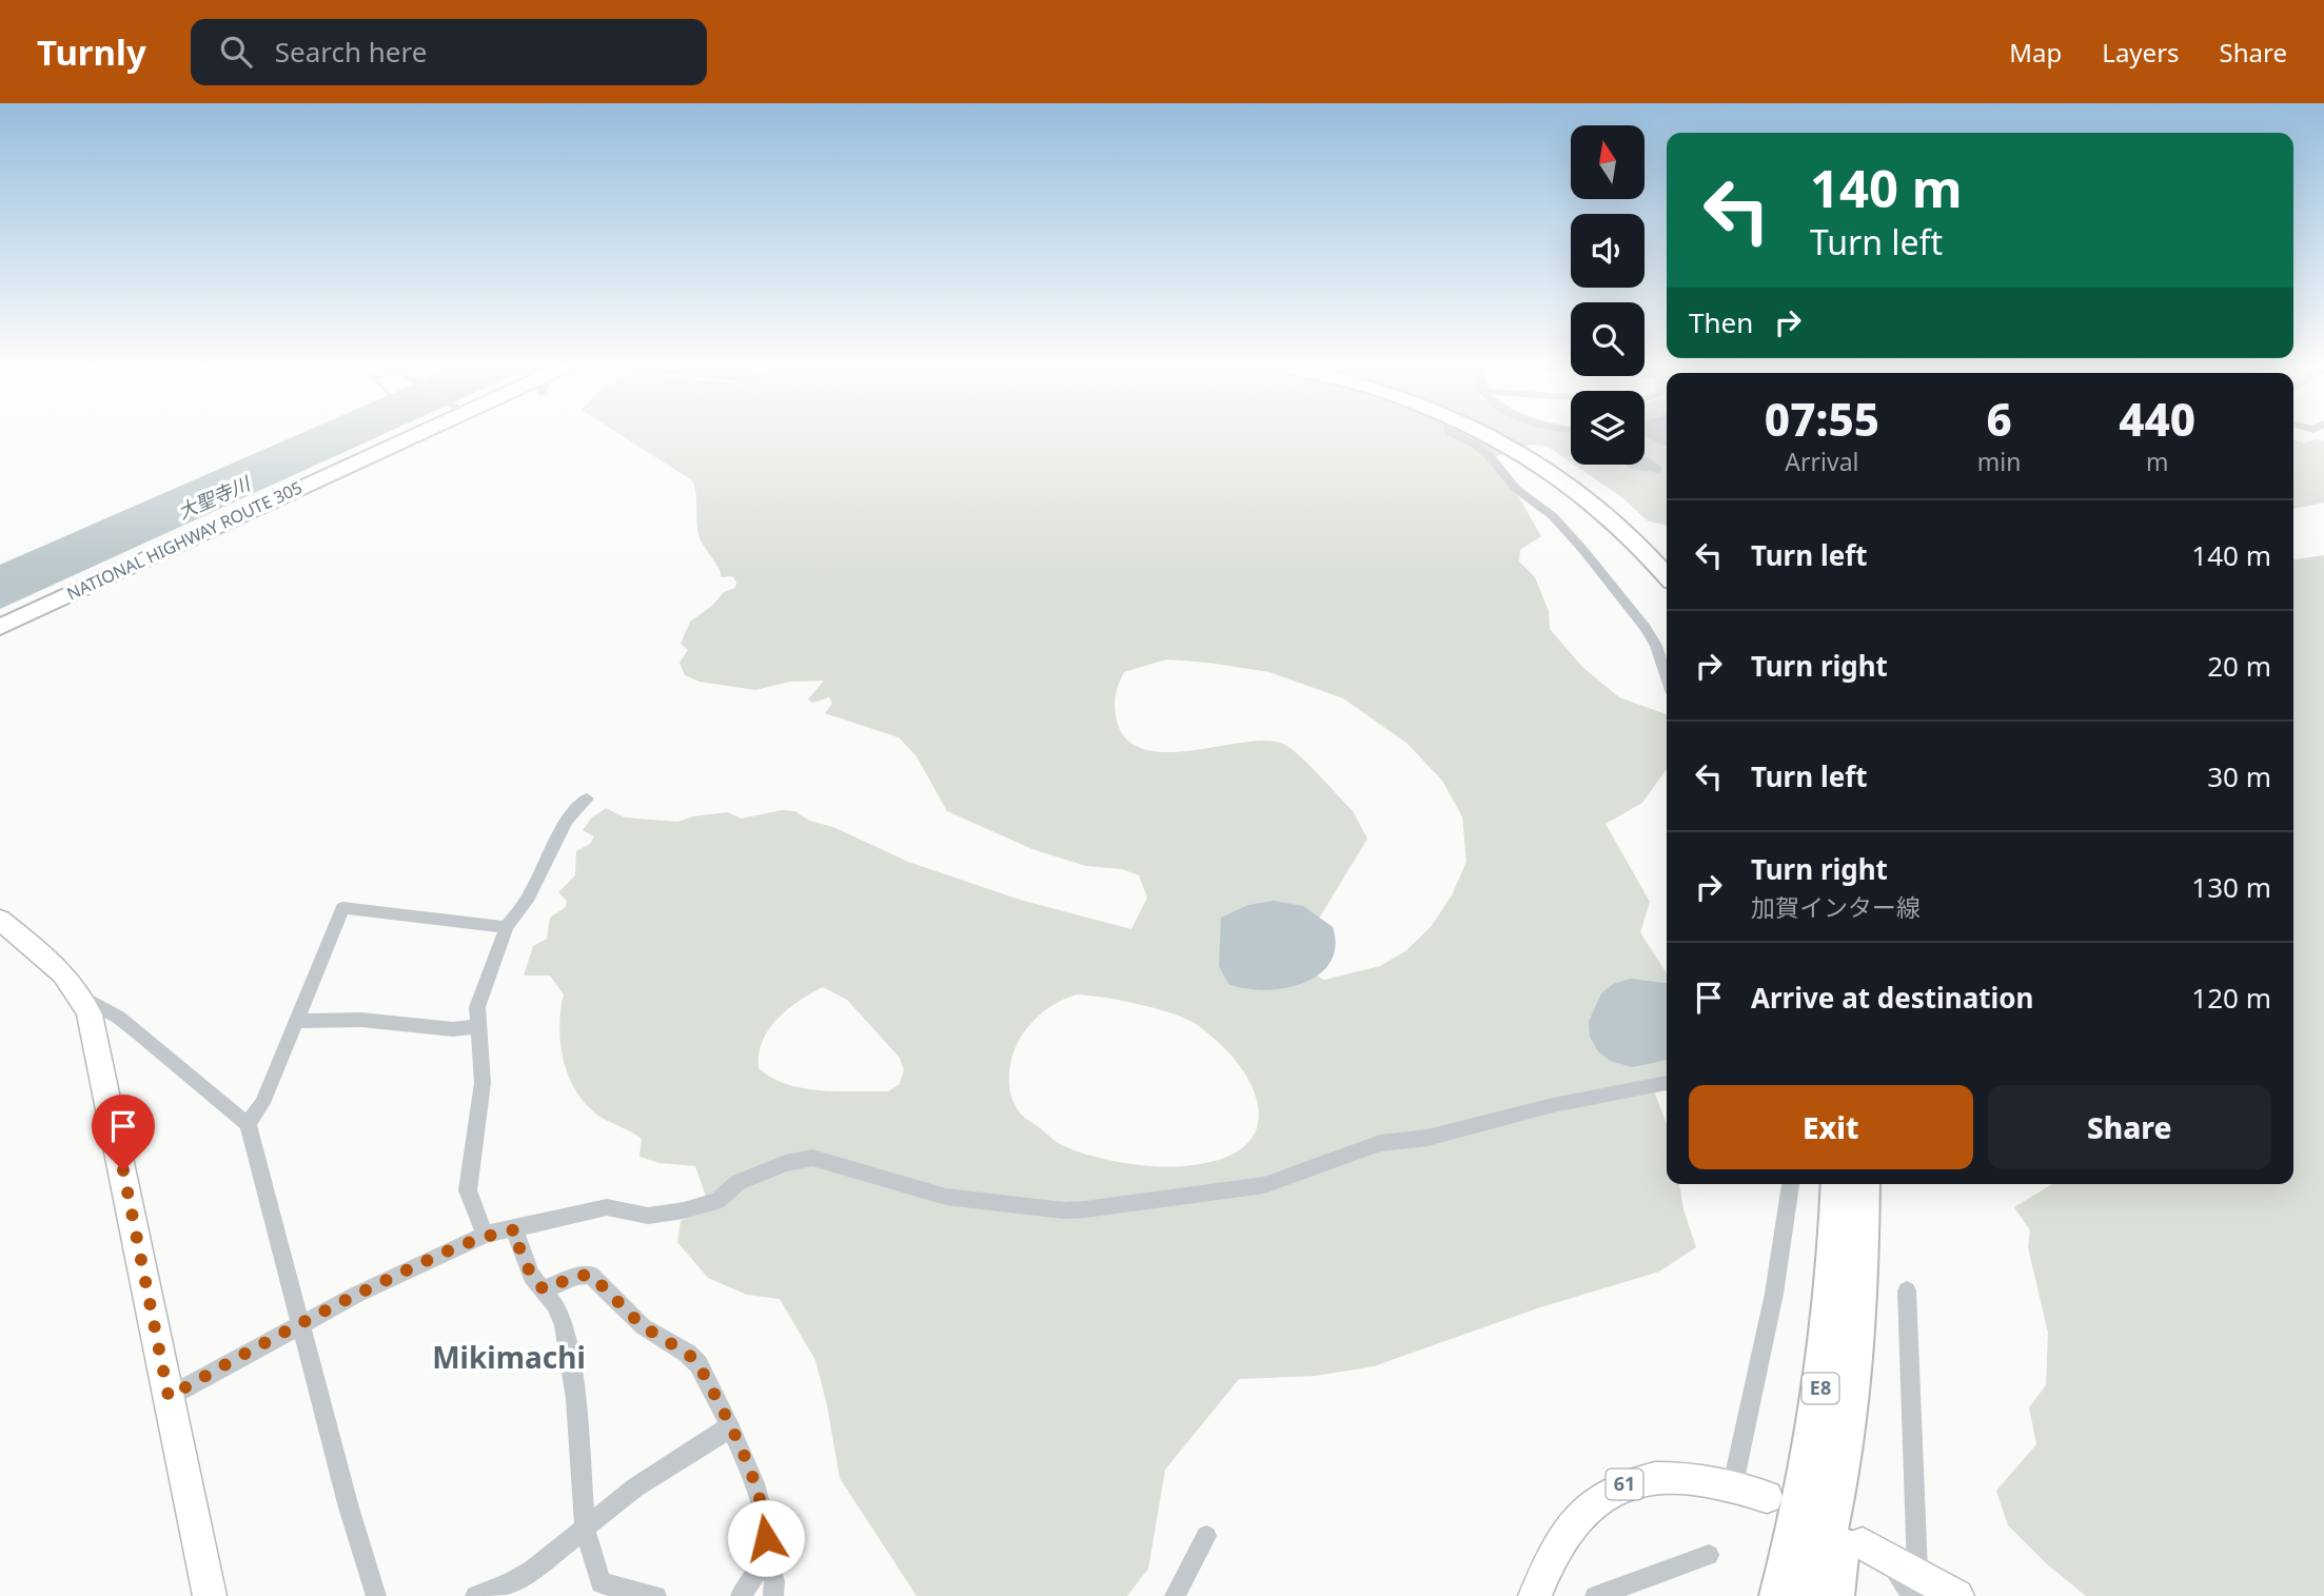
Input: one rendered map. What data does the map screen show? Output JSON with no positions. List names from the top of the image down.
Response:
{
  "streets": {
    "highway": ["NATIONAL HIGHWAY ROUTE 305", "E8"],
    "main road": ["61"]
  },
  "districts": ["Mikimachi"],
  "water": ["大聖寺川"],
  "north": "top",
  "page": {
    "header": "Turnly",
    "search": "Search here",
    "nav": ["Map", "Layers", "Share"],
    "turn": ["140 m", "Turn left"],
    "then": "Then",
    "eta": [
      "07:55",
      "Arrival",
      "6",
      "min",
      "440",
      "m"
    ],
    "list": [
      {
        "name": "Turn left",
        "value": "140 m"
      },
      {
        "name": "Turn right",
        "value": "20 m"
      },
      {
        "name": "Turn left",
        "value": "30 m"
      },
      {
        "name": "Turn right",
        "note": "加賀インター線",
        "value": "130 m"
      },
      {
        "name": "Arrive at destination",
        "value": "120 m"
      }
    ],
    "buttons": ["Exit", "Share"]
  }
}
